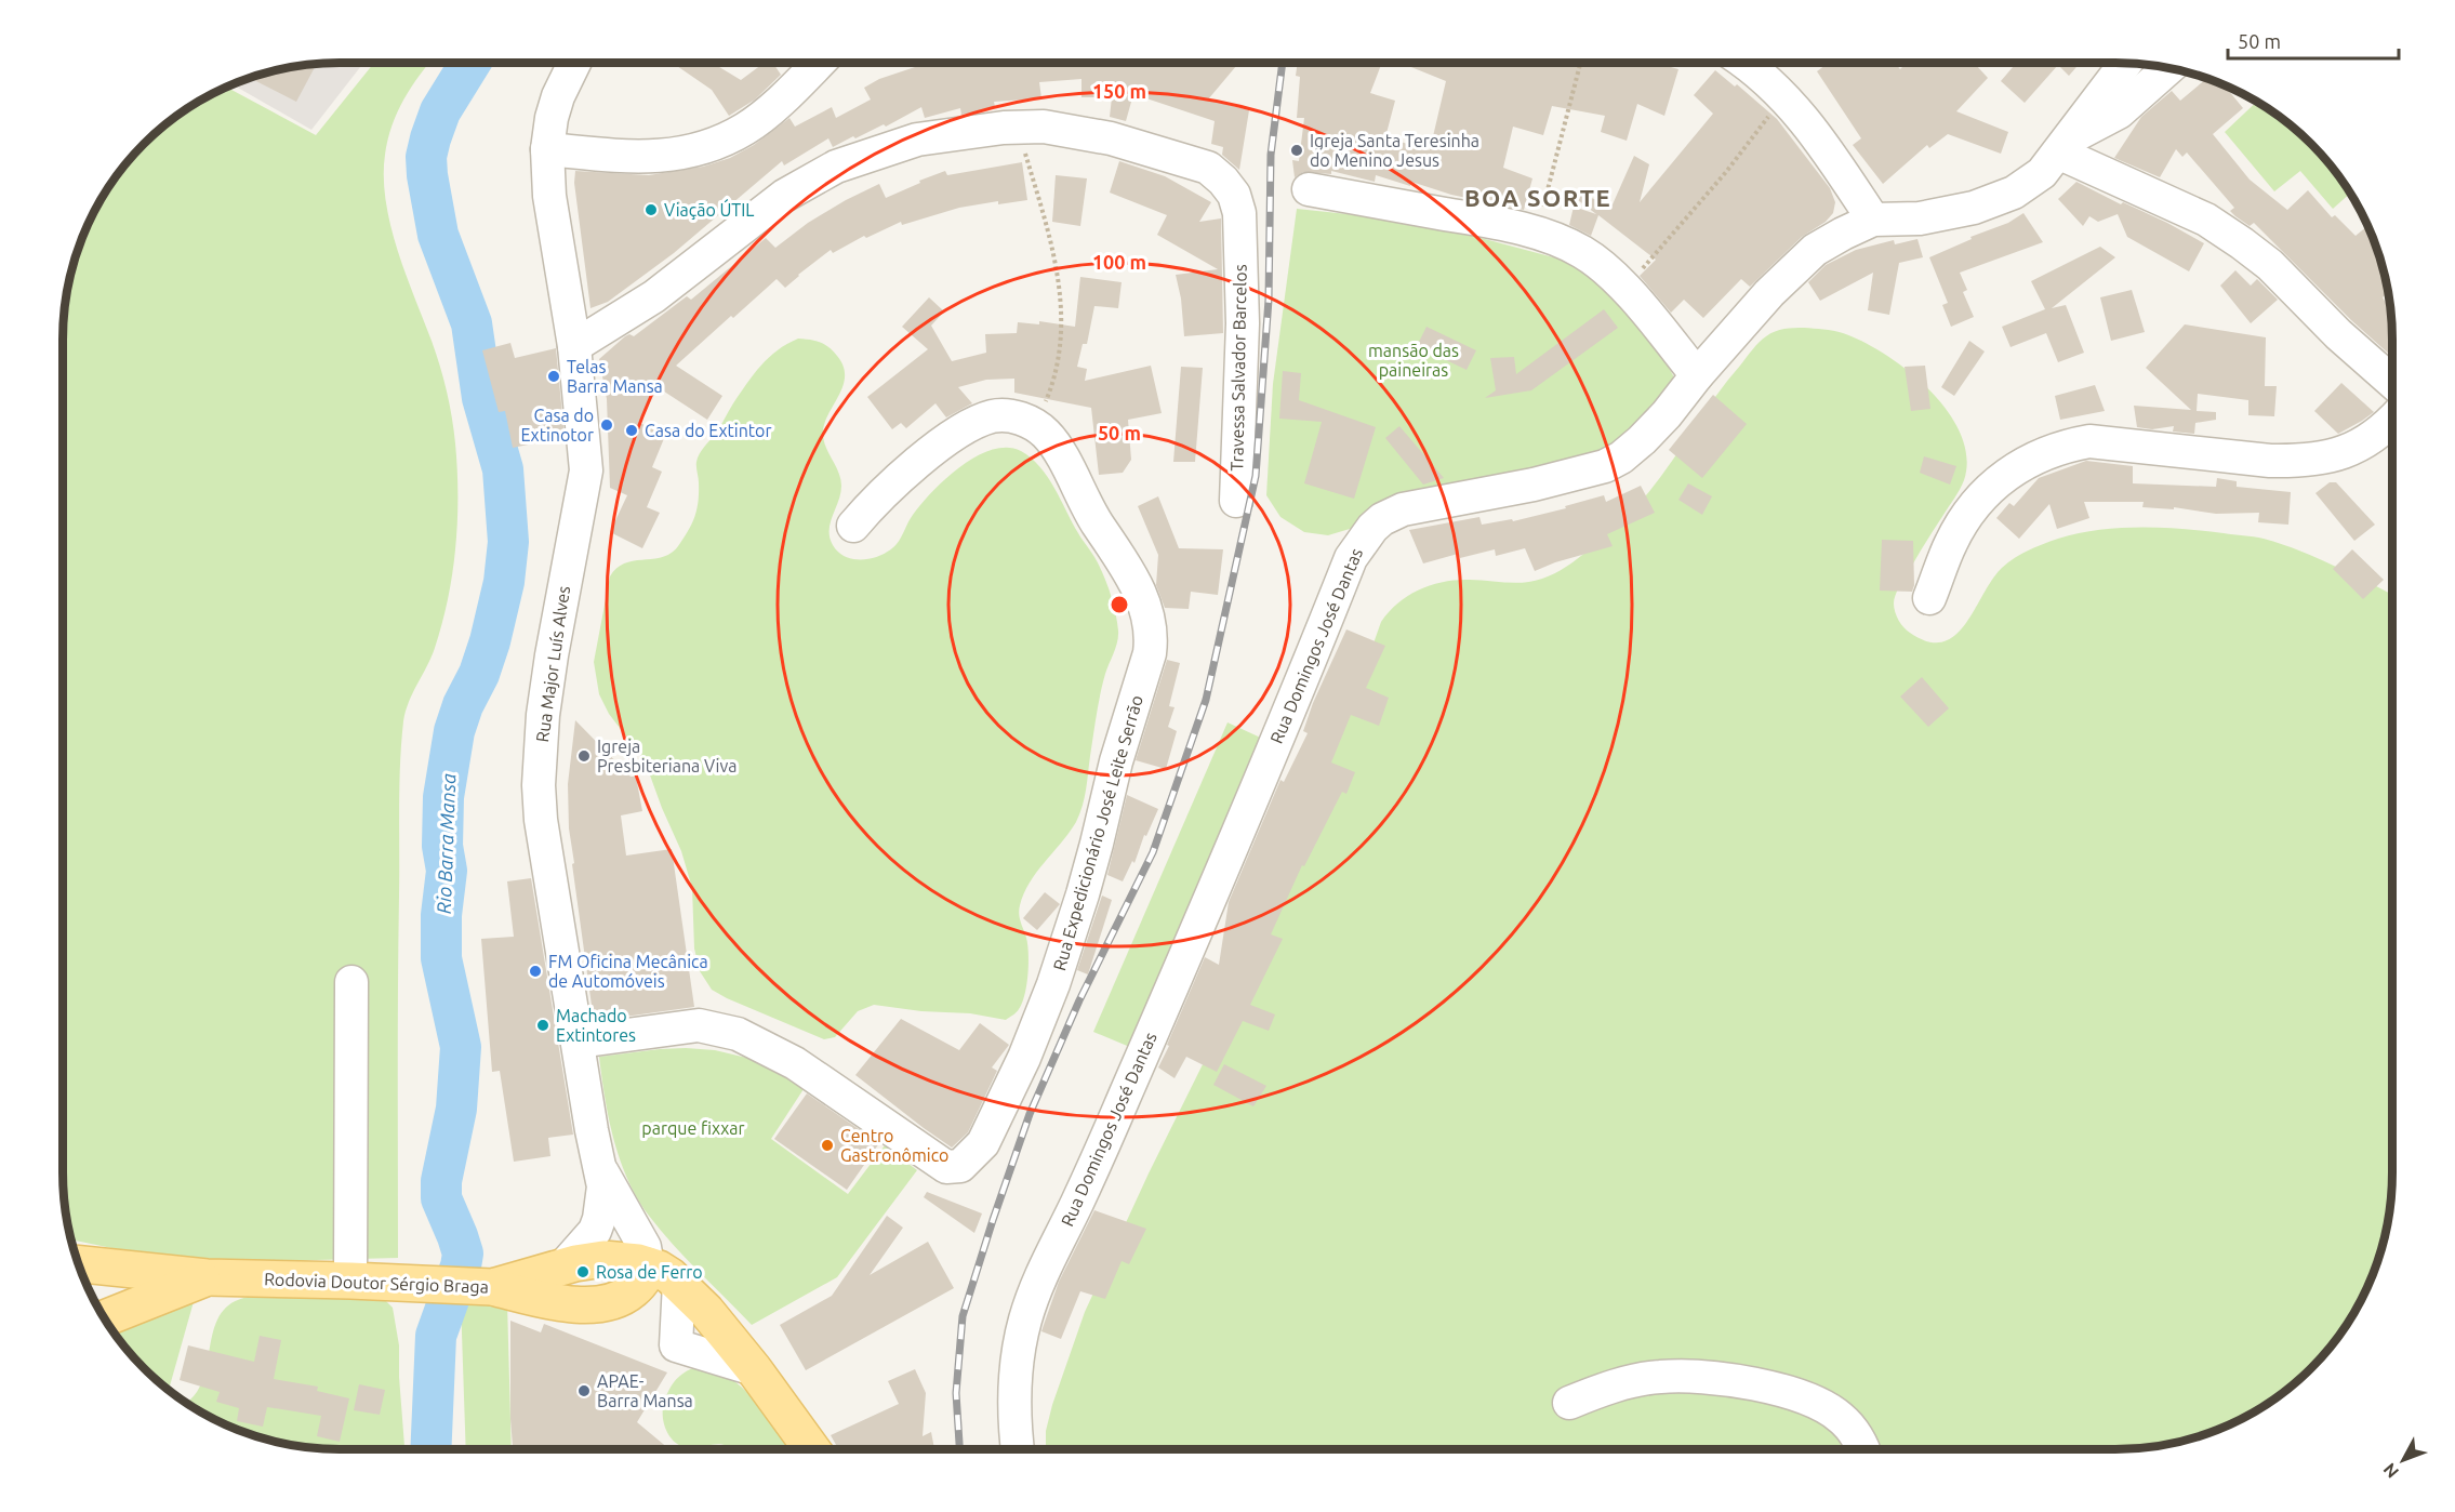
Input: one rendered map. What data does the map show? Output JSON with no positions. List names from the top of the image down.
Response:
{
  "streets": {
    "main road": ["Rodovia Doutor Sérgio Braga"],
    "street": [
      "Travessa Salvador Barcelos",
      "Rua Domingos José Dantas",
      "Rua Major Luís Alves",
      "Rua Expedicionário José Leite Serrão"
    ]
  },
  "crossings": [
    ["Rua Major Luís Alves", "Rua Expedicionário José Leite Serrão"],
    ["Rua Major Luís Alves", "Rodovia Doutor Sérgio Braga"]
  ],
  "districts": ["BOA SORTE"],
  "water": ["Rio Barra Mansa"],
  "parks": ["mansão das paineiras", "parque fixxar"],
  "places": [
    "Igreja Santa Teresinha do Menino Jesus",
    "Viação ÚTIL",
    "Telas Barra Mansa",
    "Casa do Extinotor",
    "Casa do Extintor",
    "Igreja Presbiteriana Viva",
    "FM Oficina Mecânica de Automóveis",
    "Machado Extintores",
    "Centro Gastronômico",
    "Rosa de Ferro",
    "APAE- Barra Mansa"
  ],
  "scale_bar": "50 m",
  "north": "bottom left",
  "rings": ["150 m", "100 m", "50 m"]
}
